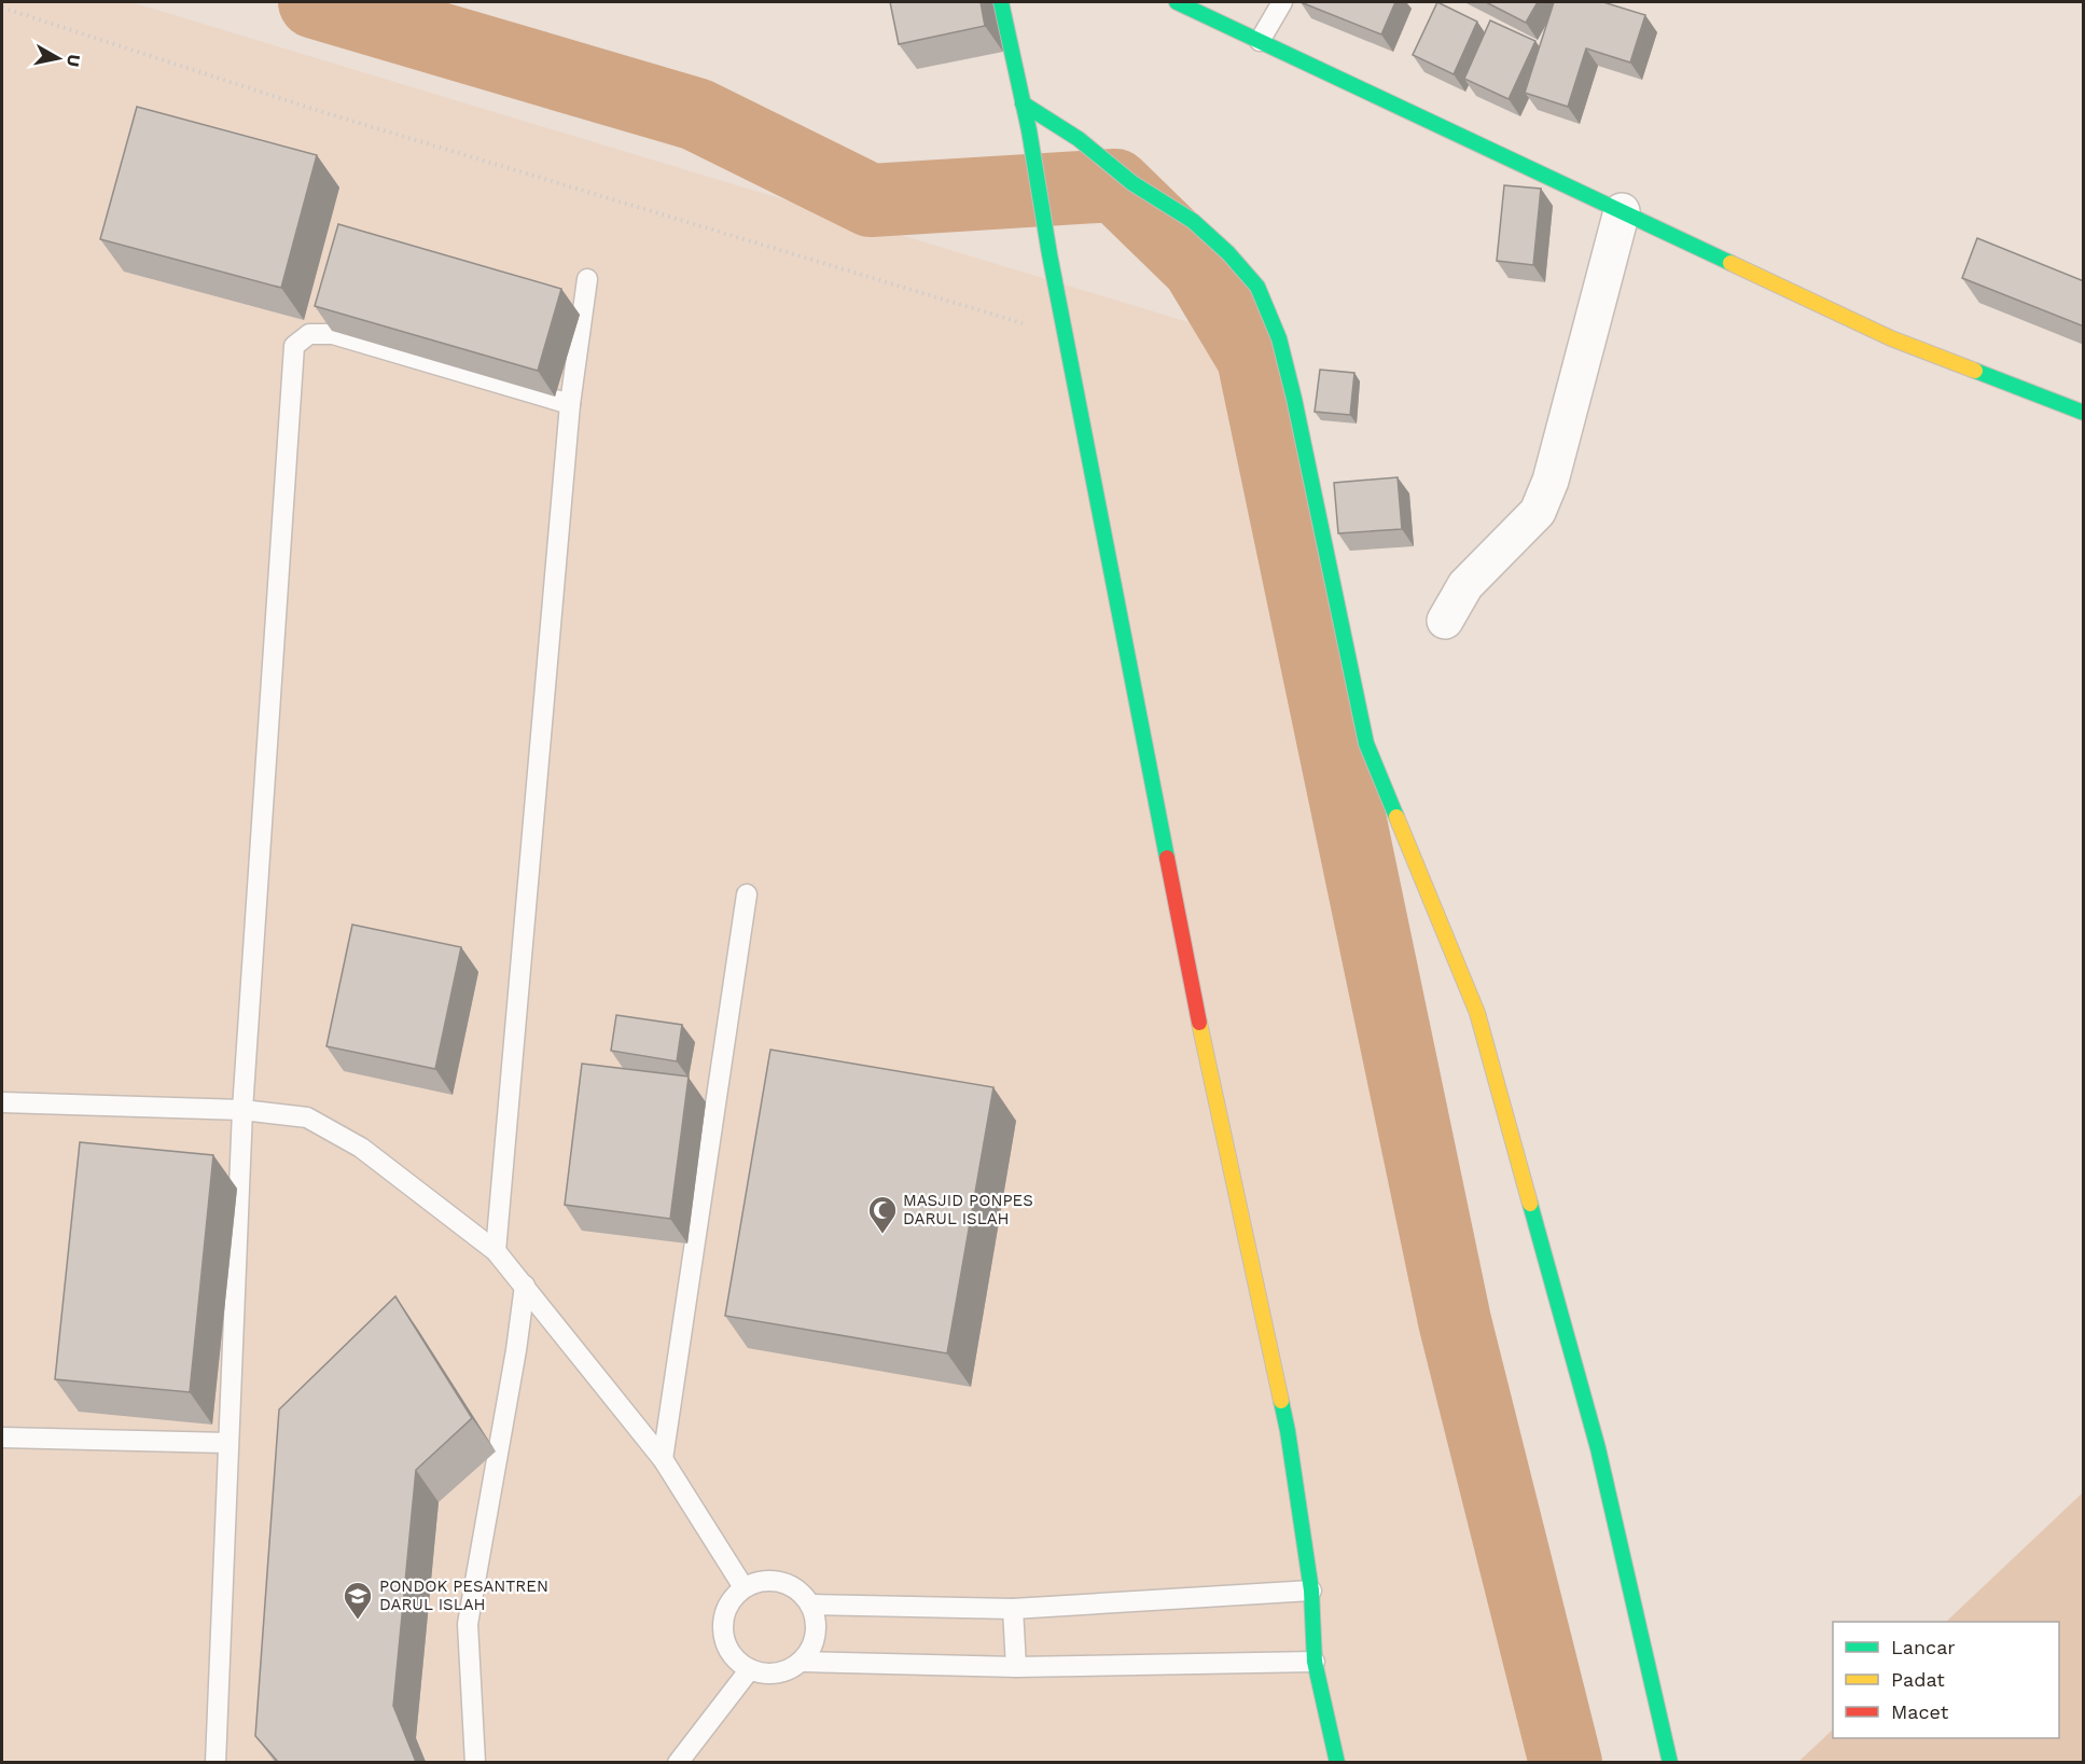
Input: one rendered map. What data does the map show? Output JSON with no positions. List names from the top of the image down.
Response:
{
  "places": {
    "mosque": ["MASJID PONPES DARUL ISLAH"],
    "school or university": ["PONDOK PESANTREN DARUL ISLAH"]
  },
  "legend": ["Lancar", "Padat", "Macet"],
  "north": "right"
}
